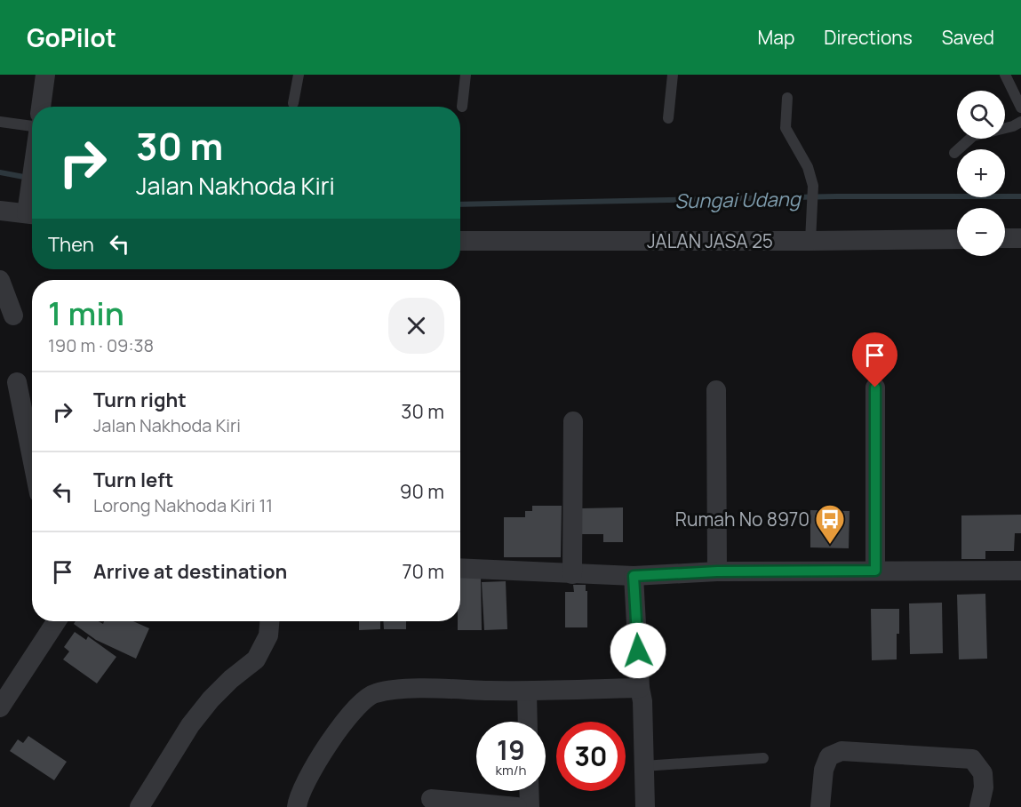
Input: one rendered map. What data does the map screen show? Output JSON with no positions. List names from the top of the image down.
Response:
{
  "streets": {
    "street": ["JALAN JASA 25"]
  },
  "water": ["Sungai Udang"],
  "places": {
    "bus stop": ["Rumah No 8970"]
  },
  "page": {
    "header": "GoPilot",
    "nav": ["Map", "Directions", "Saved"],
    "map_buttons": ["+", "−"],
    "turn": ["30 m", "Jalan Nakhoda Kiri"],
    "then": "Then",
    "heading": ["1 min", "190 m · 09:38"],
    "list": [
      {
        "name": "Turn right",
        "note": "Jalan Nakhoda Kiri",
        "value": "30 m"
      },
      {
        "name": "Turn left",
        "note": "Lorong Nakhoda Kiri 11",
        "value": "90 m"
      },
      {
        "name": "Arrive at destination",
        "value": "70 m"
      }
    ],
    "speed": "19 km/h",
    "limit": "30"
  }
}
